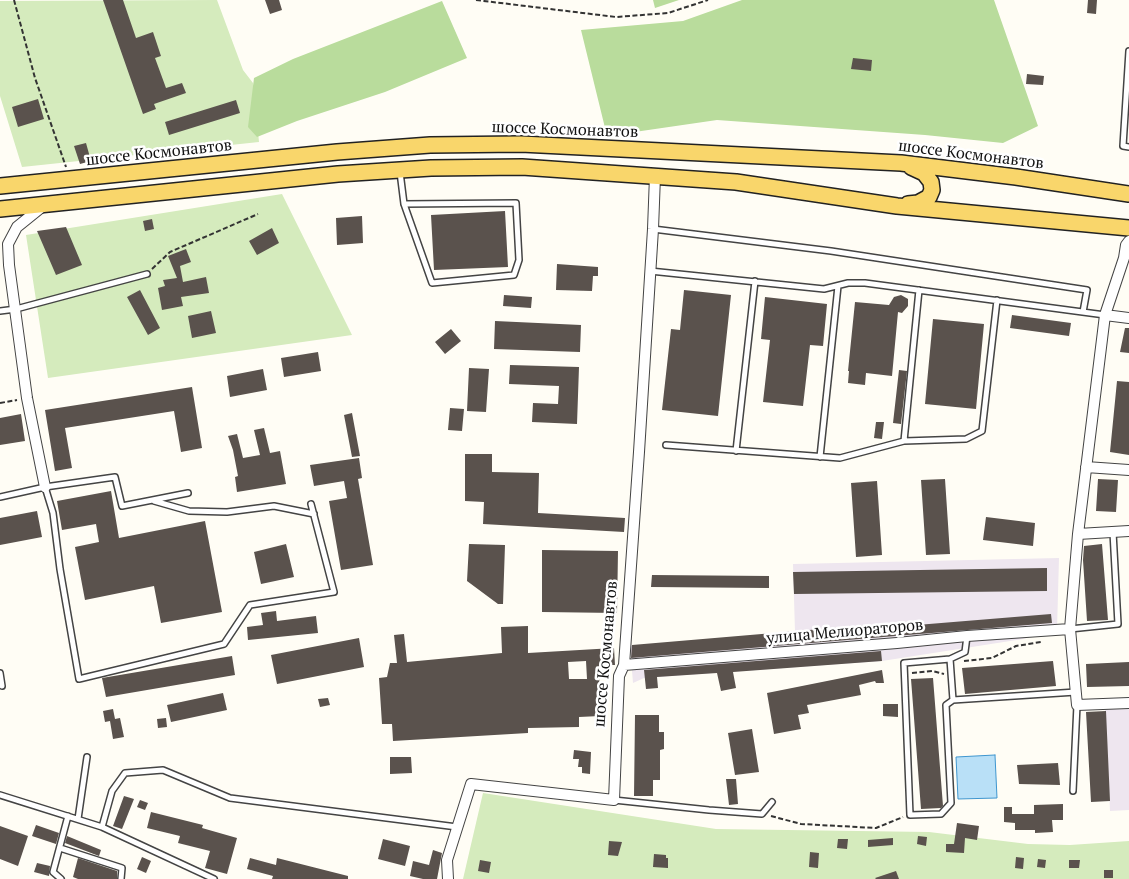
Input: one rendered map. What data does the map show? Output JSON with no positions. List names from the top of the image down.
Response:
{
  "streets": {
    "main road": ["шоссе Космонавтов"],
    "street": ["улица Мелиораторов"]
  },
  "crossings": [
    ["шоссе Космонавтов", "улица Мелиораторов"]
  ]
}
